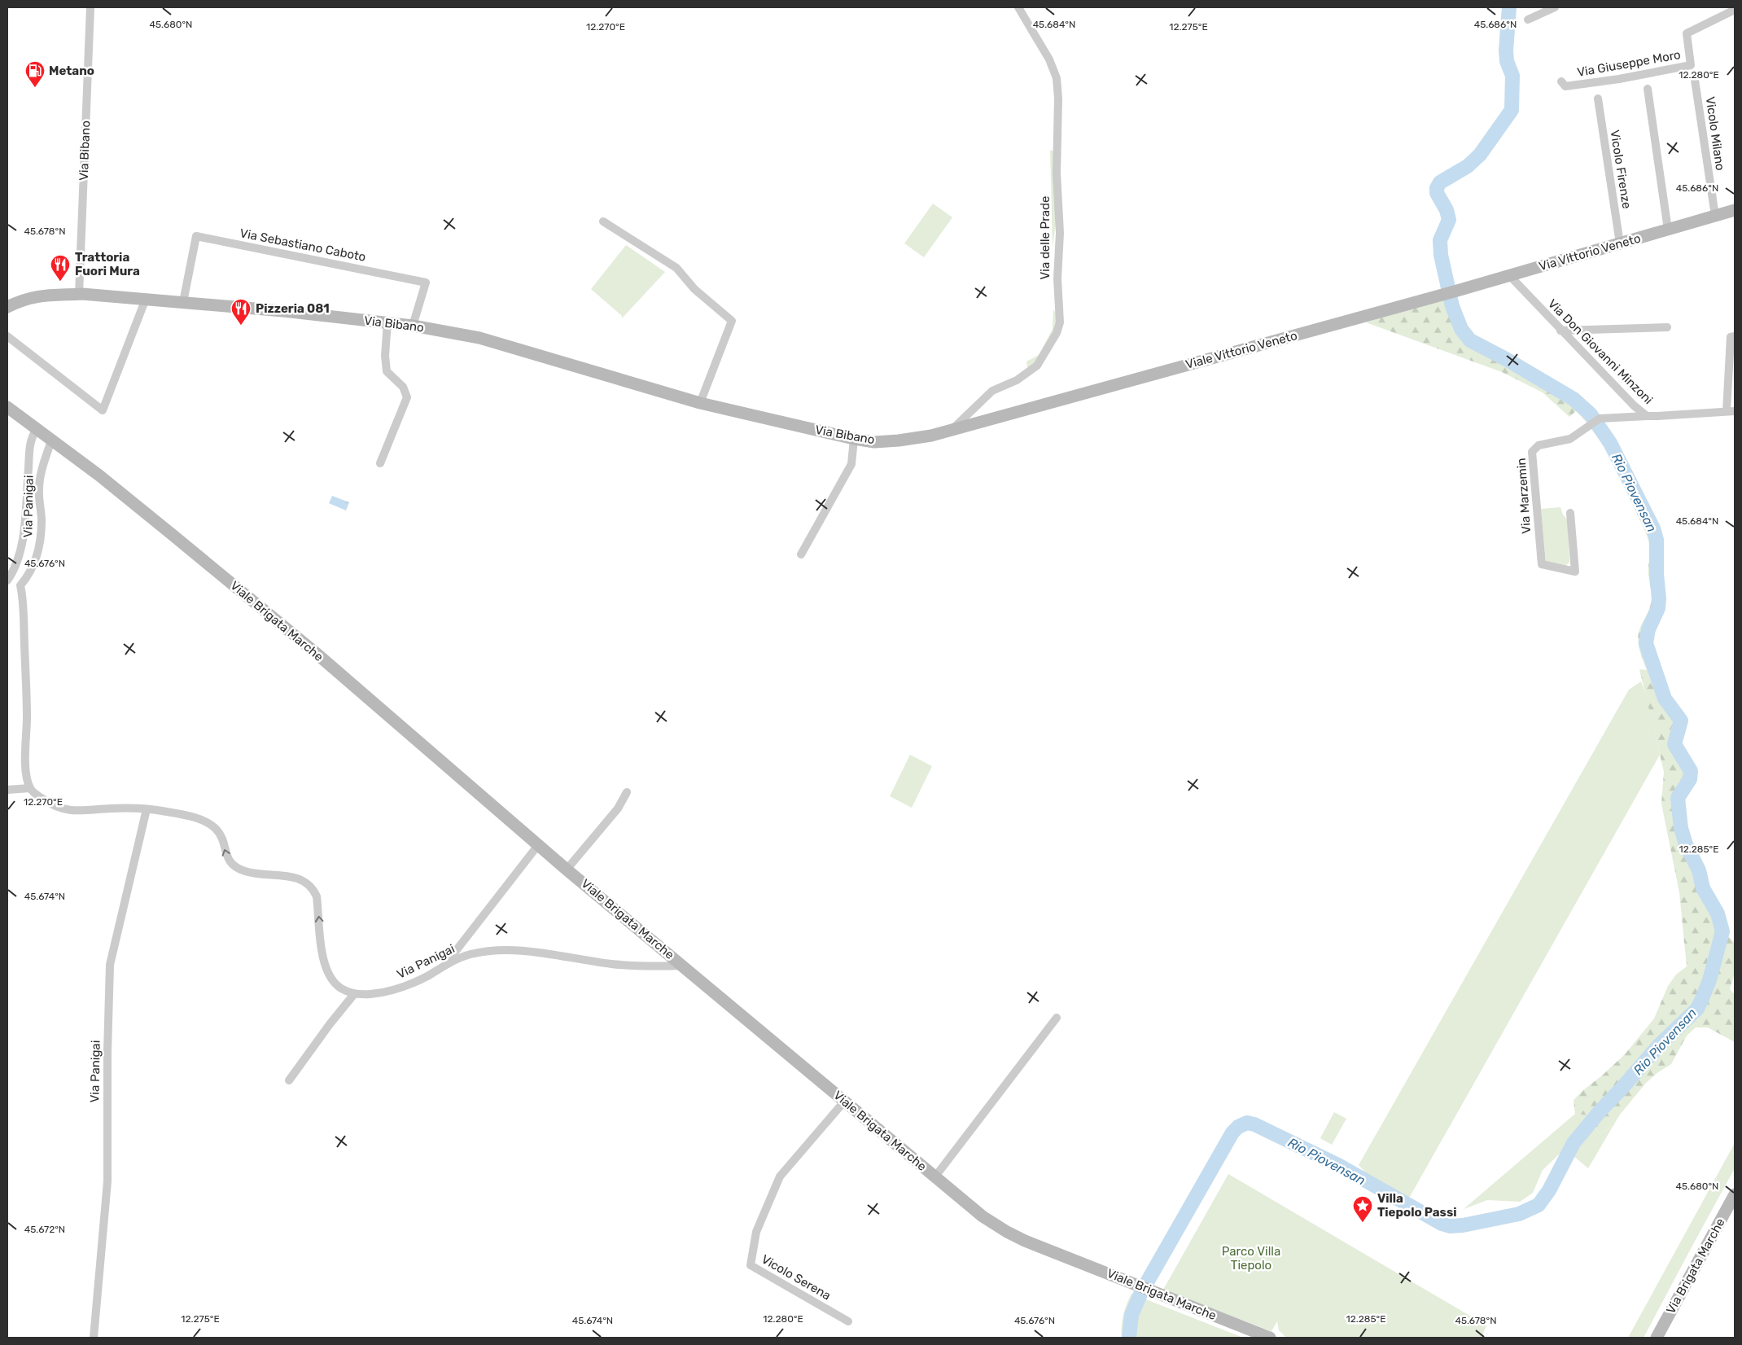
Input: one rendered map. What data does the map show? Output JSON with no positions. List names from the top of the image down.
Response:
{
  "streets": {
    "street": [
      "Via Giuseppe Moro",
      "Vicolo Milano",
      "Via Bibano",
      "Vicolo Firenze",
      "Via delle Prade",
      "Via Sebastiano Caboto",
      "Via Vittorio Veneto",
      "Viale Vittorio Veneto",
      "Via Don Giovanni Minzoni",
      "Via Marzemin",
      "Via Panigai",
      "Viale Brigata Marche",
      "Via Brigata Marche",
      "Vicolo Serena"
    ]
  },
  "crossings": [
    ["Vicolo Milano", "Via Vittorio Veneto"],
    ["Via Bibano", "Via delle Prade"],
    ["Via Bibano", "Via Sebastiano Caboto"],
    ["Via Bibano", "Viale Vittorio Veneto"],
    ["Vicolo Firenze", "Via Vittorio Veneto"],
    ["Via Vittorio Veneto", "Viale Vittorio Veneto"],
    ["Via Vittorio Veneto", "Via Don Giovanni Minzoni"],
    ["Via Don Giovanni Minzoni", "Via Marzemin"],
    ["Via Panigai", "Viale Brigata Marche"],
    ["Viale Brigata Marche", "Vicolo Serena"]
  ],
  "water": ["Rio Piovensan"],
  "parks": ["Parco Villa Tiepolo"],
  "places": {
    "fuel station": ["Metano"],
    "restaurant": ["Trattoria Fuori Mura", "Pizzeria 081"],
    "place": ["Villa Tiepolo Passi"]
  },
  "coordinates": [
    "45.680°N",
    "45.684°N",
    "45.686°N",
    "12.270°E",
    "12.275°E",
    "12.280°E",
    "45.678°N",
    "45.676°N",
    "12.285°E",
    "45.674°N",
    "45.672°N"
  ]
}
